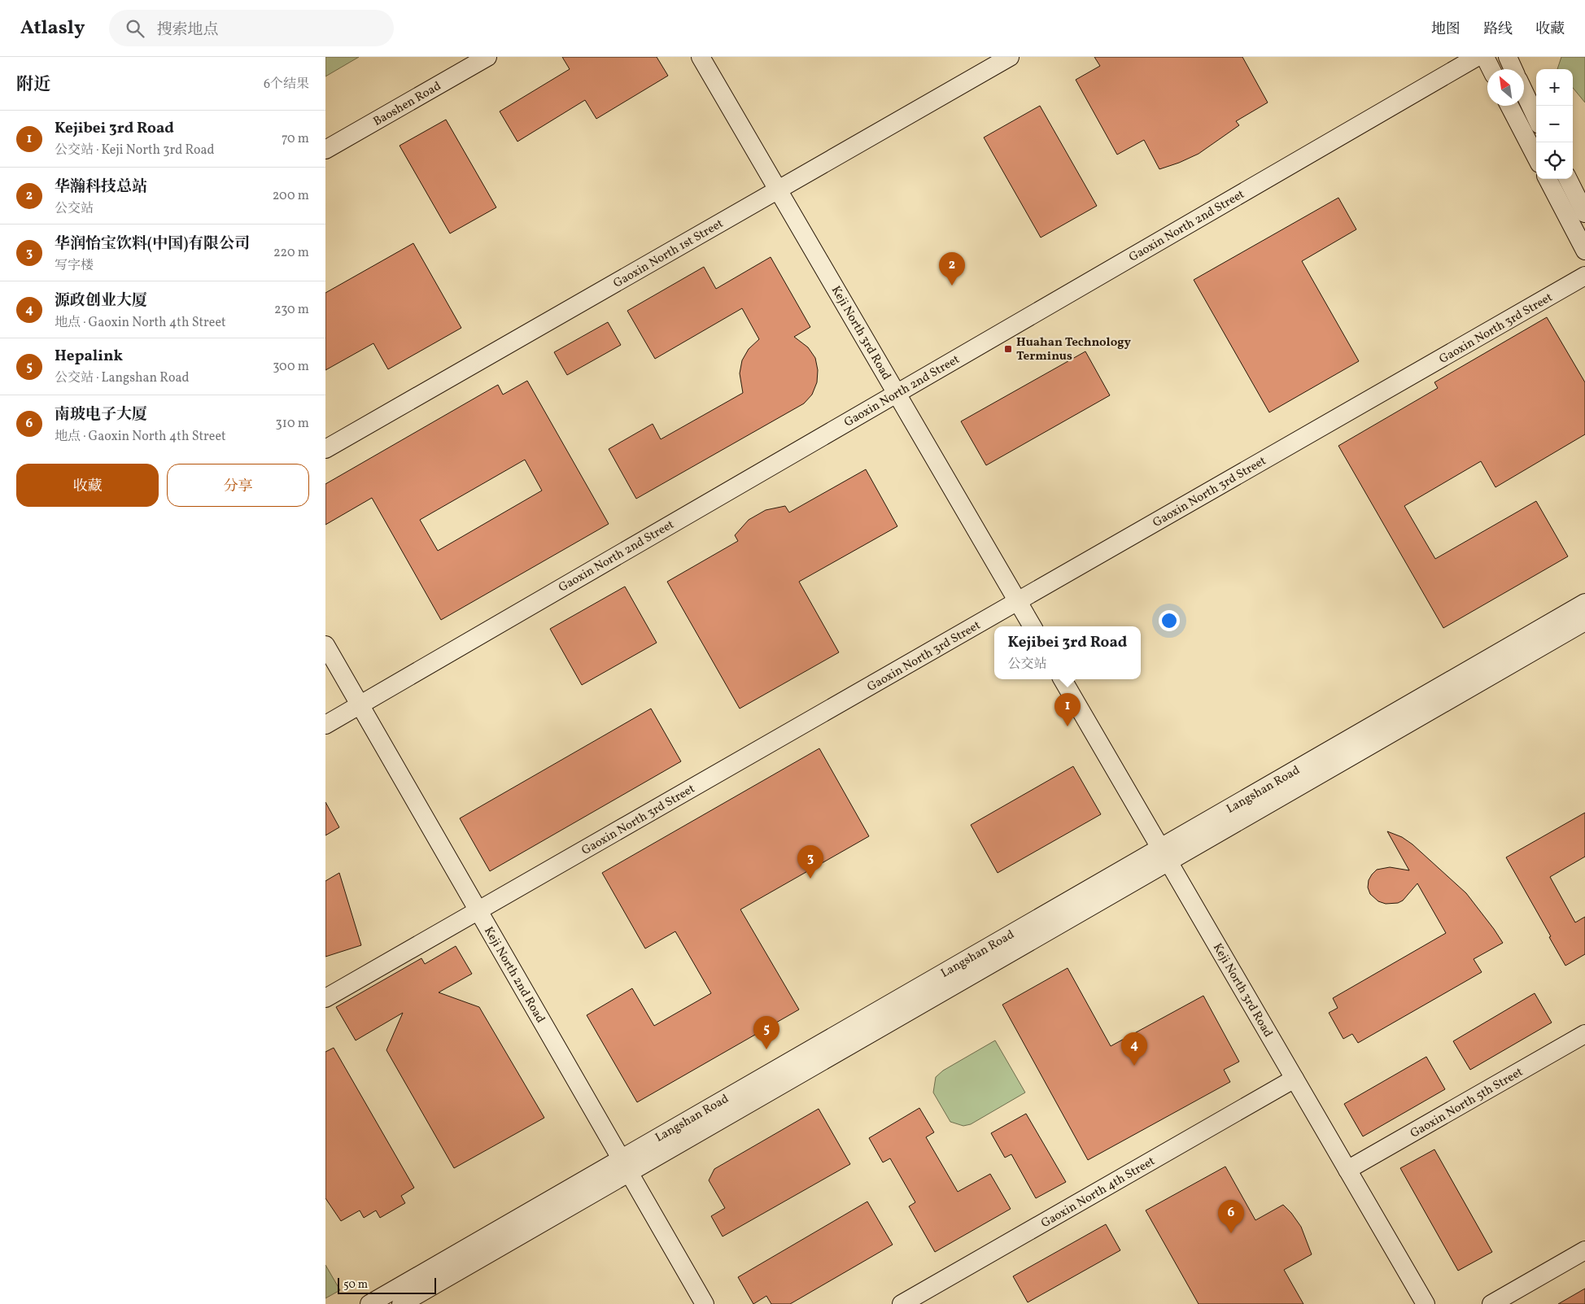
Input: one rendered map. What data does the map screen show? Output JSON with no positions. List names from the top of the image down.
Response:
{
  "streets": {
    "street": [
      "Baoshen Road",
      "Gaoxin North 2nd Street",
      "Gaoxin North 1st Street",
      "Gaoxin North 3rd Street",
      "Keji North 3rd Road",
      "Langshan Road",
      "Keji North 2nd Road",
      "Gaoxin North 5th Street",
      "Gaoxin North 4th Street"
    ]
  },
  "crossings": [
    ["Gaoxin North 2nd Street", "Keji North 3rd Road"],
    ["Gaoxin North 2nd Street", "Keji North 2nd Road"],
    ["Gaoxin North 1st Street", "Keji North 3rd Road"],
    ["Gaoxin North 3rd Street", "Keji North 3rd Road"],
    ["Gaoxin North 3rd Street", "Keji North 2nd Road"],
    ["Keji North 3rd Road", "Langshan Road"],
    ["Keji North 3rd Road", "Gaoxin North 5th Street"],
    ["Keji North 3rd Road", "Gaoxin North 4th Street"],
    ["Langshan Road", "Keji North 2nd Road"]
  ],
  "places": {
    "transit": ["Huahan Technology Terminus"]
  },
  "scale_bar": "50 m",
  "north": "top left",
  "page": {
    "header": "Atlasly",
    "search": "搜索地点",
    "nav": ["地图", "路线", "收藏"],
    "heading": ["附近", "6个结果"],
    "map_buttons": ["+", "−"],
    "list": [
      {
        "mark": "1",
        "name": "Kejibei 3rd Road",
        "note": "公交站 · Keji North 3rd Road",
        "value": "70 m"
      },
      {
        "mark": "2",
        "name": "华瀚科技总站",
        "note": "公交站",
        "value": "200 m"
      },
      {
        "mark": "3",
        "name": "华润怡宝饮料(中国)有限公司",
        "note": "写字楼",
        "value": "220 m"
      },
      {
        "mark": "4",
        "name": "源政创业大厦",
        "note": "地点 · Gaoxin North 4th Street",
        "value": "230 m"
      },
      {
        "mark": "5",
        "name": "Hepalink",
        "note": "公交站 · Langshan Road",
        "value": "300 m"
      },
      {
        "mark": "6",
        "name": "南玻电子大厦",
        "note": "地点 · Gaoxin North 4th Street",
        "value": "310 m"
      }
    ],
    "pins": [
      "2",
      "1",
      "3",
      "5",
      "4",
      "6"
    ],
    "buttons": ["收藏", "分享"],
    "popup": ["Kejibei 3rd Road", "公交站"],
    "scale": "50 m"
  }
}
